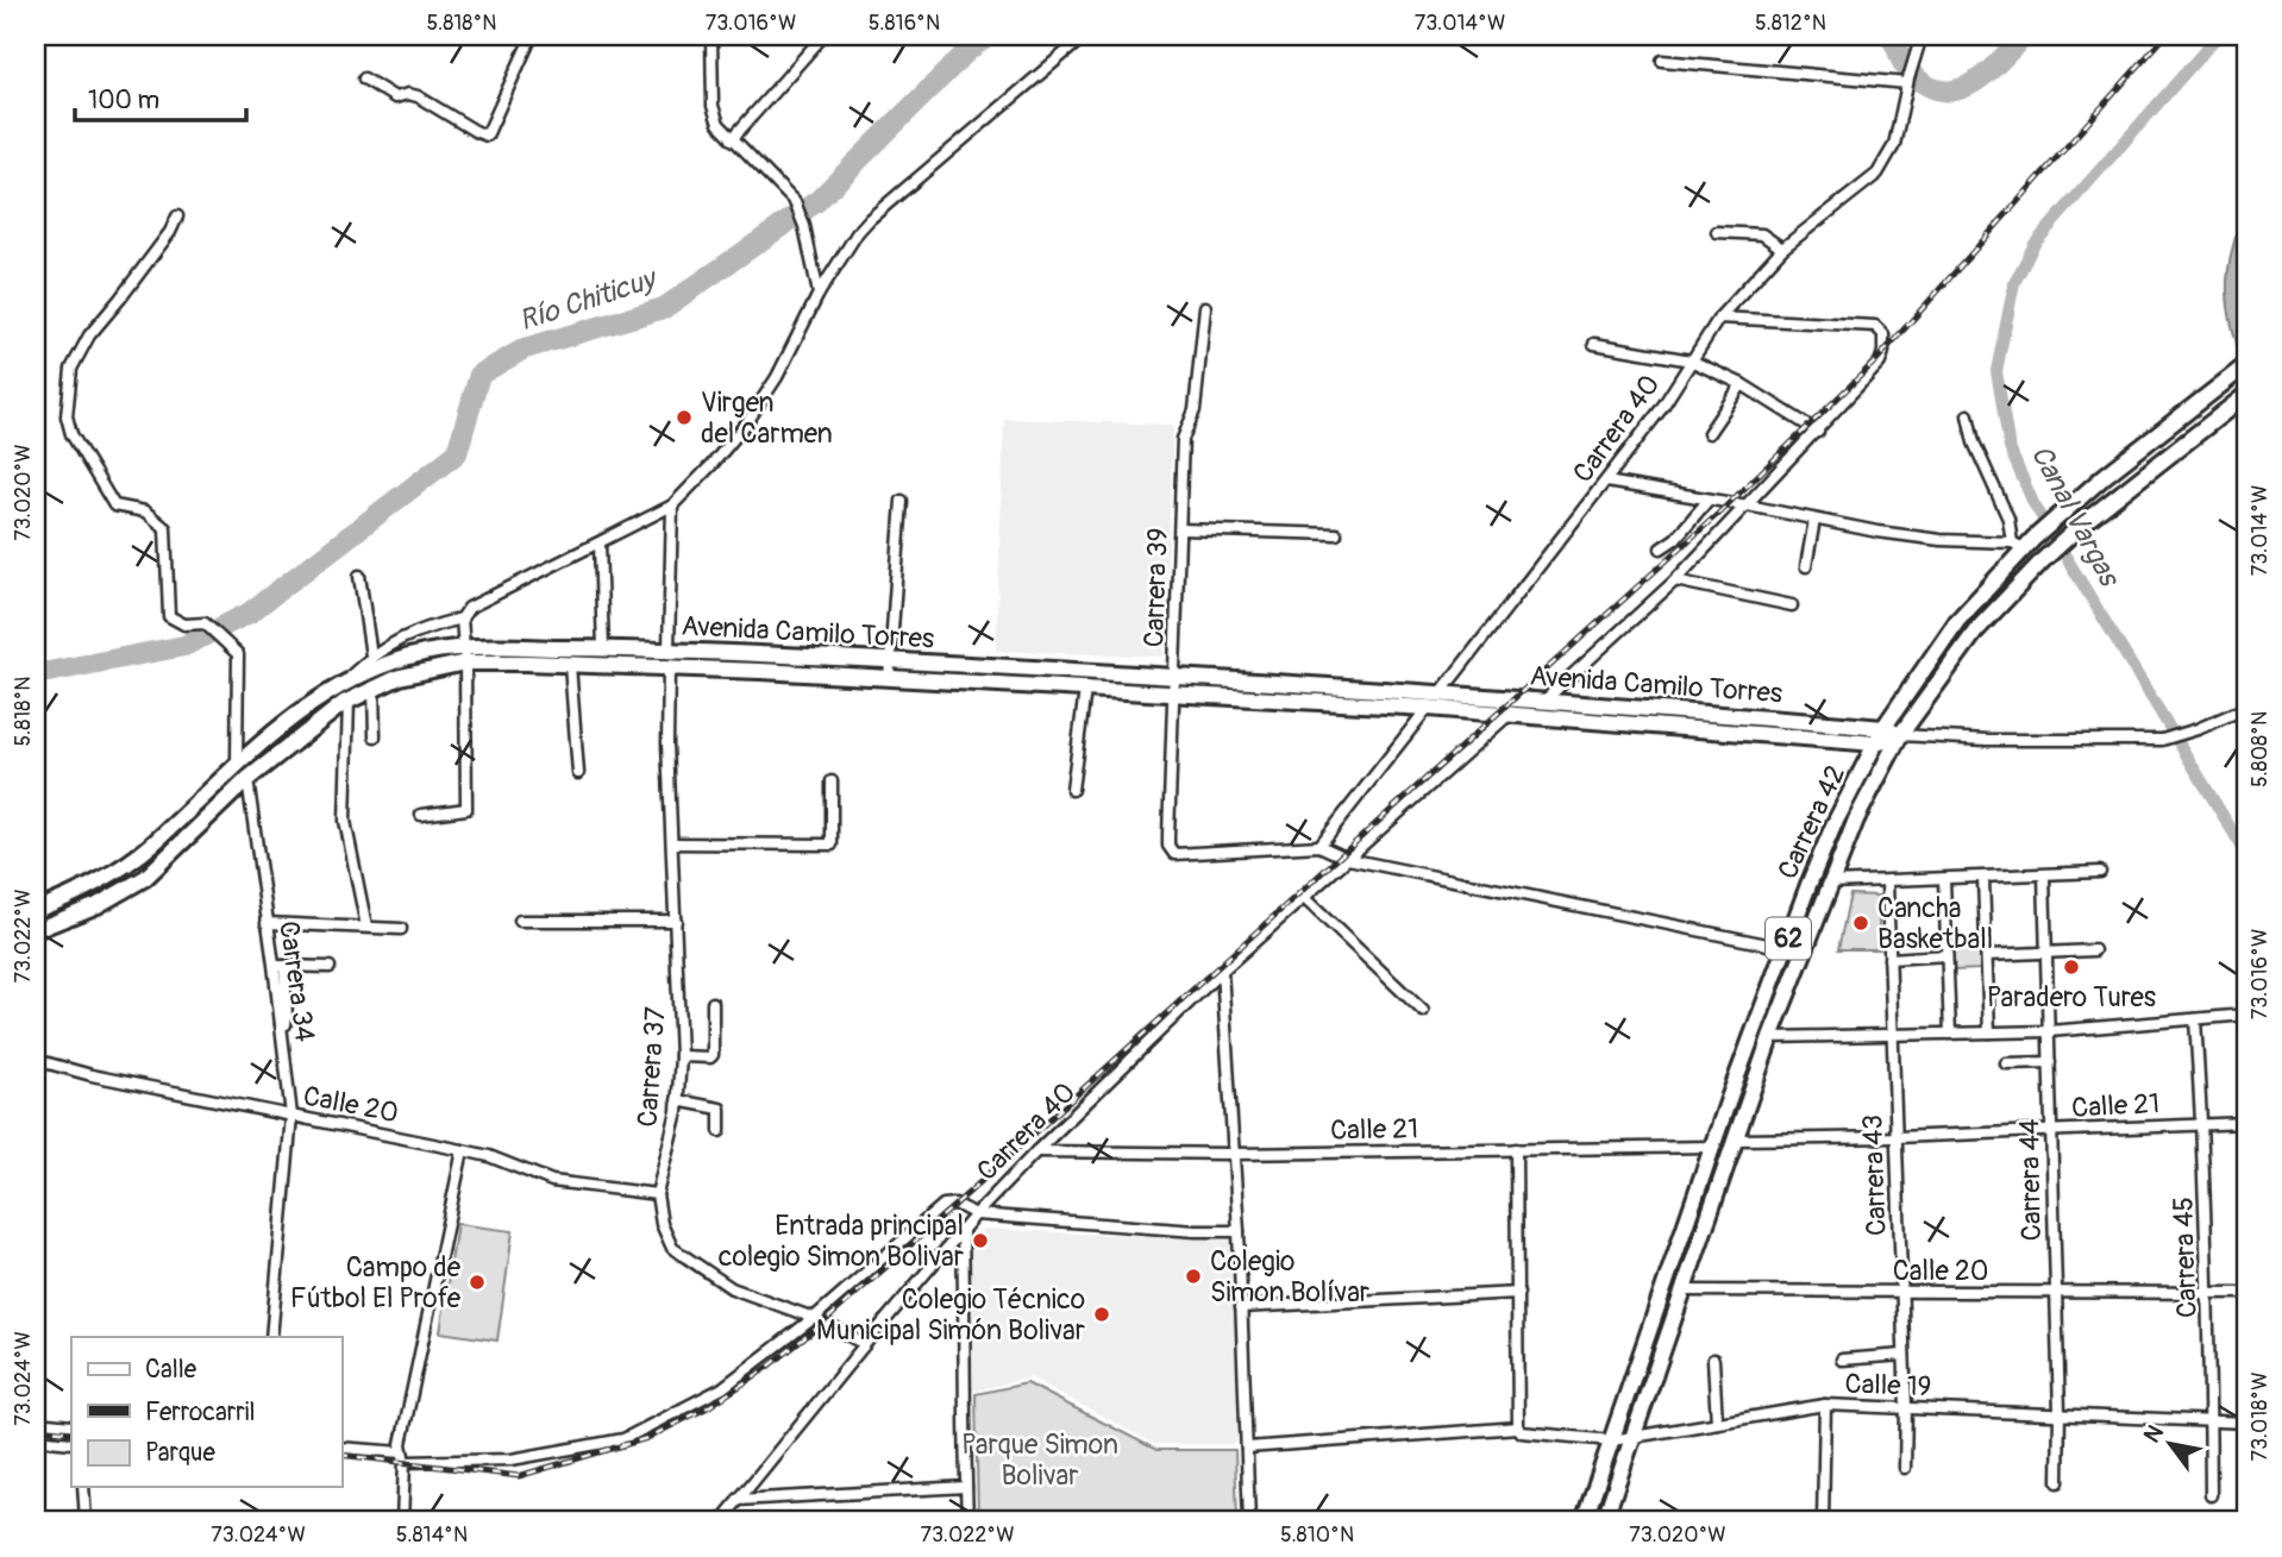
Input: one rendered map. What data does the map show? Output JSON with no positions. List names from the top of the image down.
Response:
{
  "streets": {
    "main road": ["Avenida Camilo Torres", "Carrera 42", "62"],
    "street": [
      "Carrera 40",
      "Carrera 39",
      "Carrera 34",
      "Carrera 37",
      "Calle 20",
      "Calle 21",
      "Carrera 43",
      "Carrera 44",
      "Carrera 45",
      "Calle 19"
    ]
  },
  "crossings": [
    ["Carrera 40", "Carrera 39"],
    ["Carrera 40", "Avenida Camilo Torres"],
    ["Carrera 40", "Carrera 37"],
    ["Carrera 40", "Calle 21"],
    ["Carrera 39", "Avenida Camilo Torres"],
    ["Avenida Camilo Torres", "Carrera 42"],
    ["Avenida Camilo Torres", "Carrera 34"],
    ["Avenida Camilo Torres", "Carrera 37"],
    ["Carrera 42", "Calle 20"],
    ["Carrera 42", "Calle 21"],
    ["Carrera 42", "Calle 19"],
    ["Carrera 34", "Calle 20"],
    ["Carrera 37", "Calle 20"],
    ["Calle 20", "Carrera 43"],
    ["Calle 20", "Carrera 44"],
    ["Calle 20", "Carrera 45"],
    ["Calle 21", "Carrera 43"],
    ["Calle 21", "Carrera 44"],
    ["Calle 21", "Carrera 45"],
    ["Carrera 43", "Calle 19"],
    ["Carrera 44", "Calle 19"],
    ["Carrera 45", "Calle 19"]
  ],
  "water": ["Río Chiticuy", "Canal Vargas"],
  "parks": ["Parque Simon Bolivar"],
  "places": [
    "Virgen del Carmen",
    "Cancha Basketball",
    "Paradero Tures",
    "Entrada principal colegio Simon Bolivar",
    "Colegio Simon Bolívar",
    "Campo de Fútbol El Profe",
    "Colegio Técnico Municipal Simón Bolivar"
  ],
  "legend": ["Calle", "Ferrocarril", "Parque"],
  "scale_bar": "100 m",
  "north": "top left",
  "coordinates": [
    "5.818°N",
    "73.016°W",
    "5.816°N",
    "73.014°W",
    "5.812°N",
    "73.020°W",
    "5.808°N",
    "73.022°W",
    "73.024°W",
    "73.018°W",
    "5.814°N",
    "5.810°N"
  ]
}
